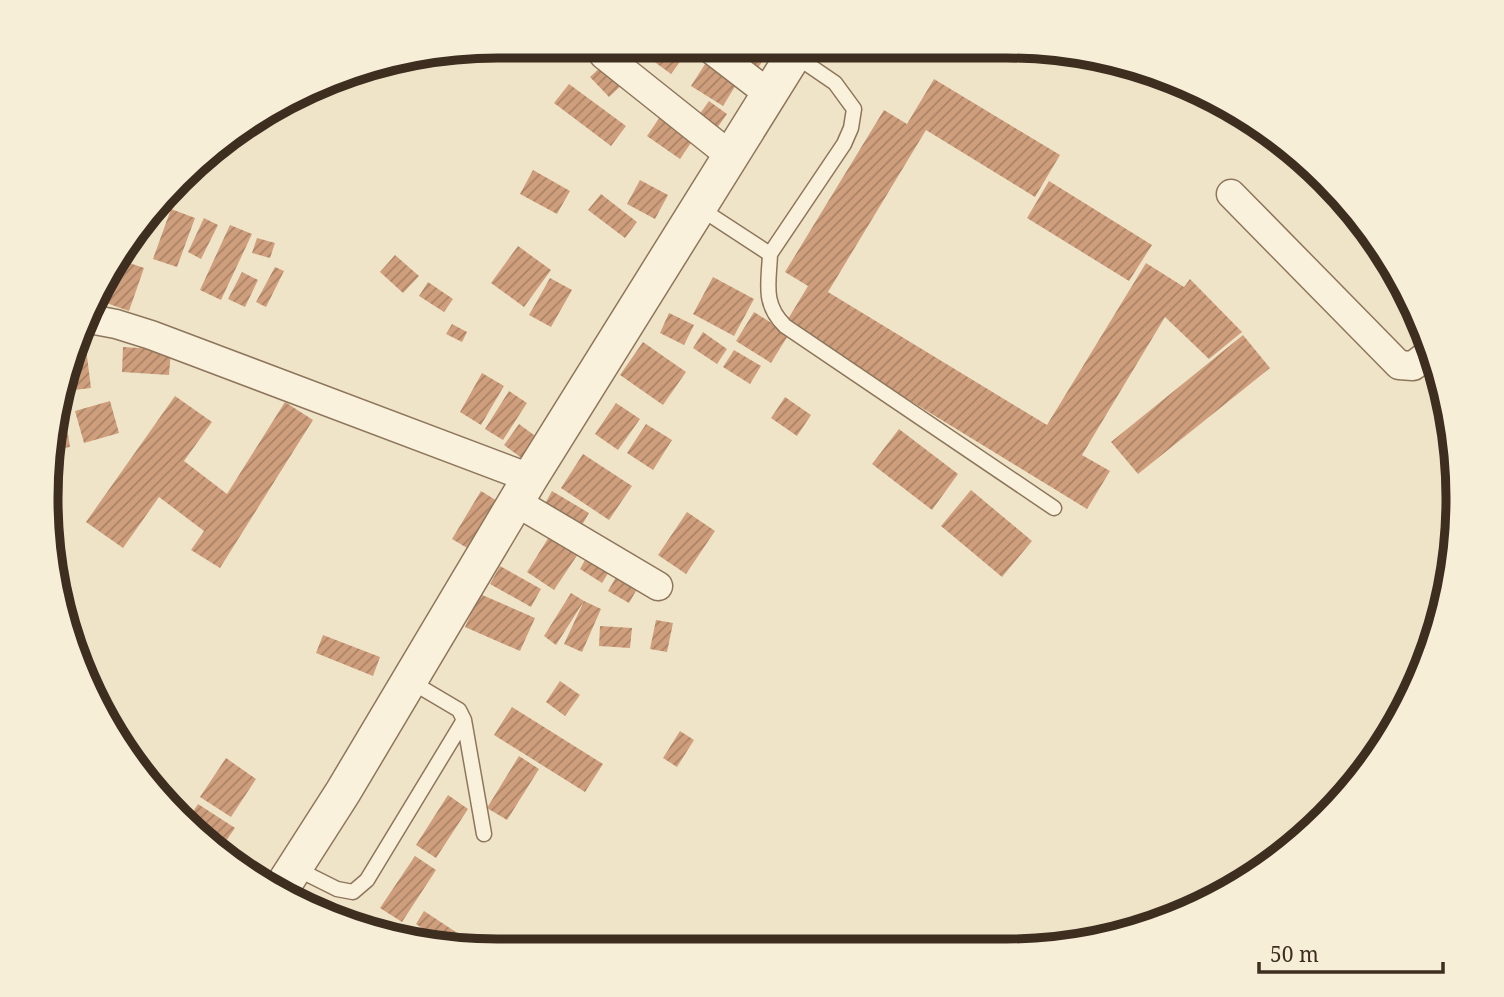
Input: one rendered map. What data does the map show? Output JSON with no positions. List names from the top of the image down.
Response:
{
  "scale_bar": "50 m"
}
